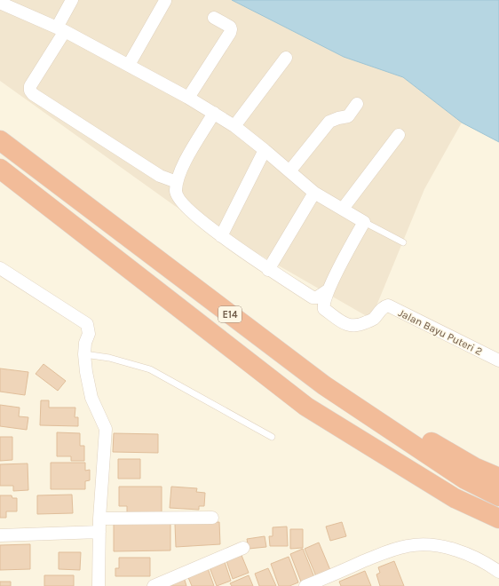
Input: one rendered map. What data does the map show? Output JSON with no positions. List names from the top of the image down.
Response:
{
  "streets": {
    "highway": ["E14"],
    "street": ["Jalan Bayu Puteri 2"]
  }
}
